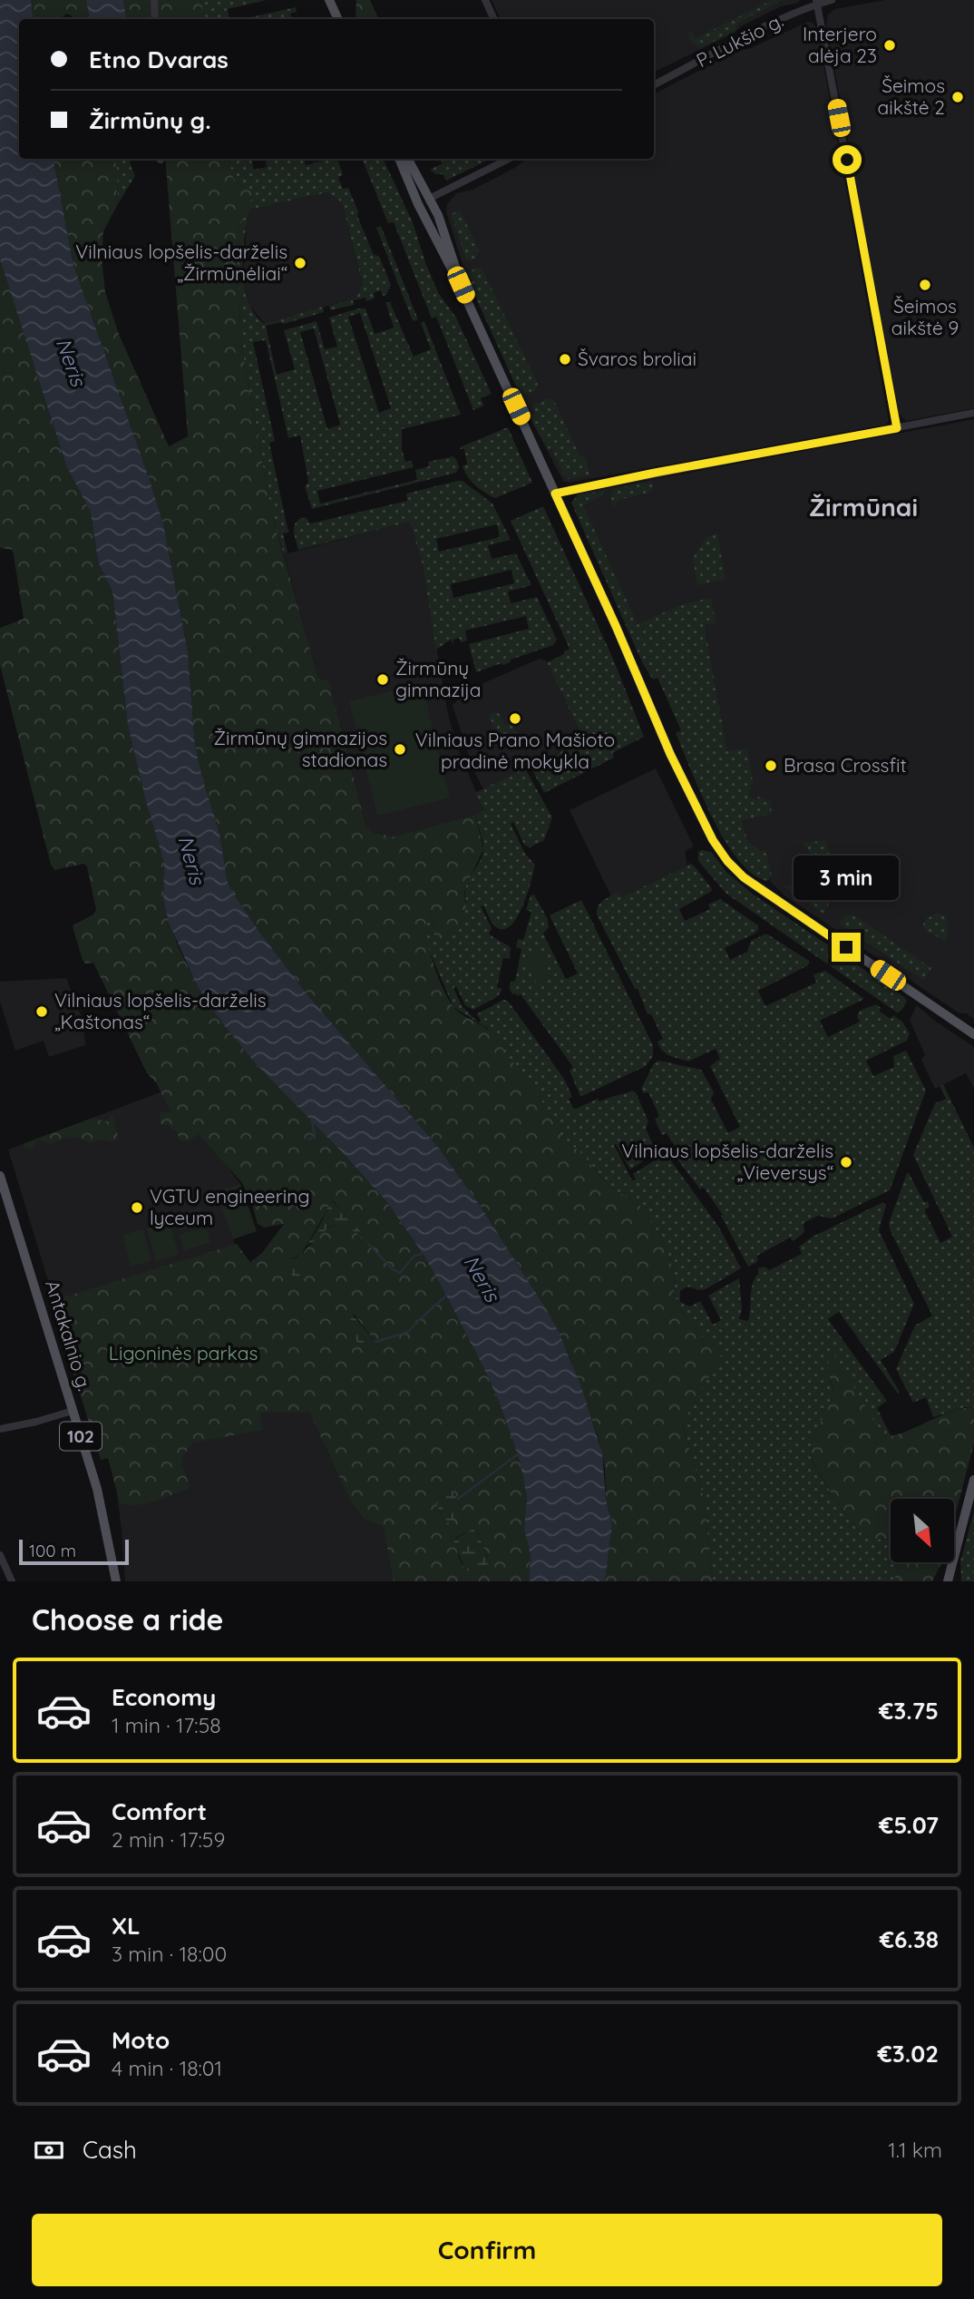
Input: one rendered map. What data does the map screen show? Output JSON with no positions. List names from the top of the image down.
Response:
{
  "streets": {
    "main road": ["Antakalnio g.", "102"],
    "street": ["P. Lukšio g."]
  },
  "districts": ["Žirmūnai"],
  "water": ["Neris"],
  "parks": ["Ligoninės parkas"],
  "places": [
    "Interjero alėja 23",
    "Šeimos aikštė 2",
    "Vilniaus lopšelis-darželis „Žirmūnėliai“",
    "Šeimos aikštė 9",
    "Švaros broliai",
    "Žirmūnų gimnazija",
    "Vilniaus Prano Mašioto pradinė mokykla",
    "Žirmūnų gimnazijos stadionas",
    "Brasa Crossfit",
    "Vilniaus lopšelis-darželis „Kaštonas“",
    "Vilniaus lopšelis-darželis „Vieversys“",
    "VGTU engineering lyceum"
  ],
  "scale_bar": "100 m",
  "north": "bottom right",
  "page": {
    "banner": ["Etno Dvaras", "Žirmūnų g."],
    "bubble": "3 min",
    "scale": "100 m",
    "heading": "Choose a ride",
    "list": [
      {
        "name": "Economy",
        "note": "1 min · 17:58",
        "value": "€3.75"
      },
      {
        "name": "Comfort",
        "note": "2 min · 17:59",
        "value": "€5.07"
      },
      {
        "name": "XL",
        "note": "3 min · 18:00",
        "value": "€6.38"
      },
      {
        "name": "Moto",
        "note": "4 min · 18:01",
        "value": "€3.02"
      }
    ],
    "pay": ["Cash", "1.1 km"],
    "buttons": "Confirm"
  }
}
